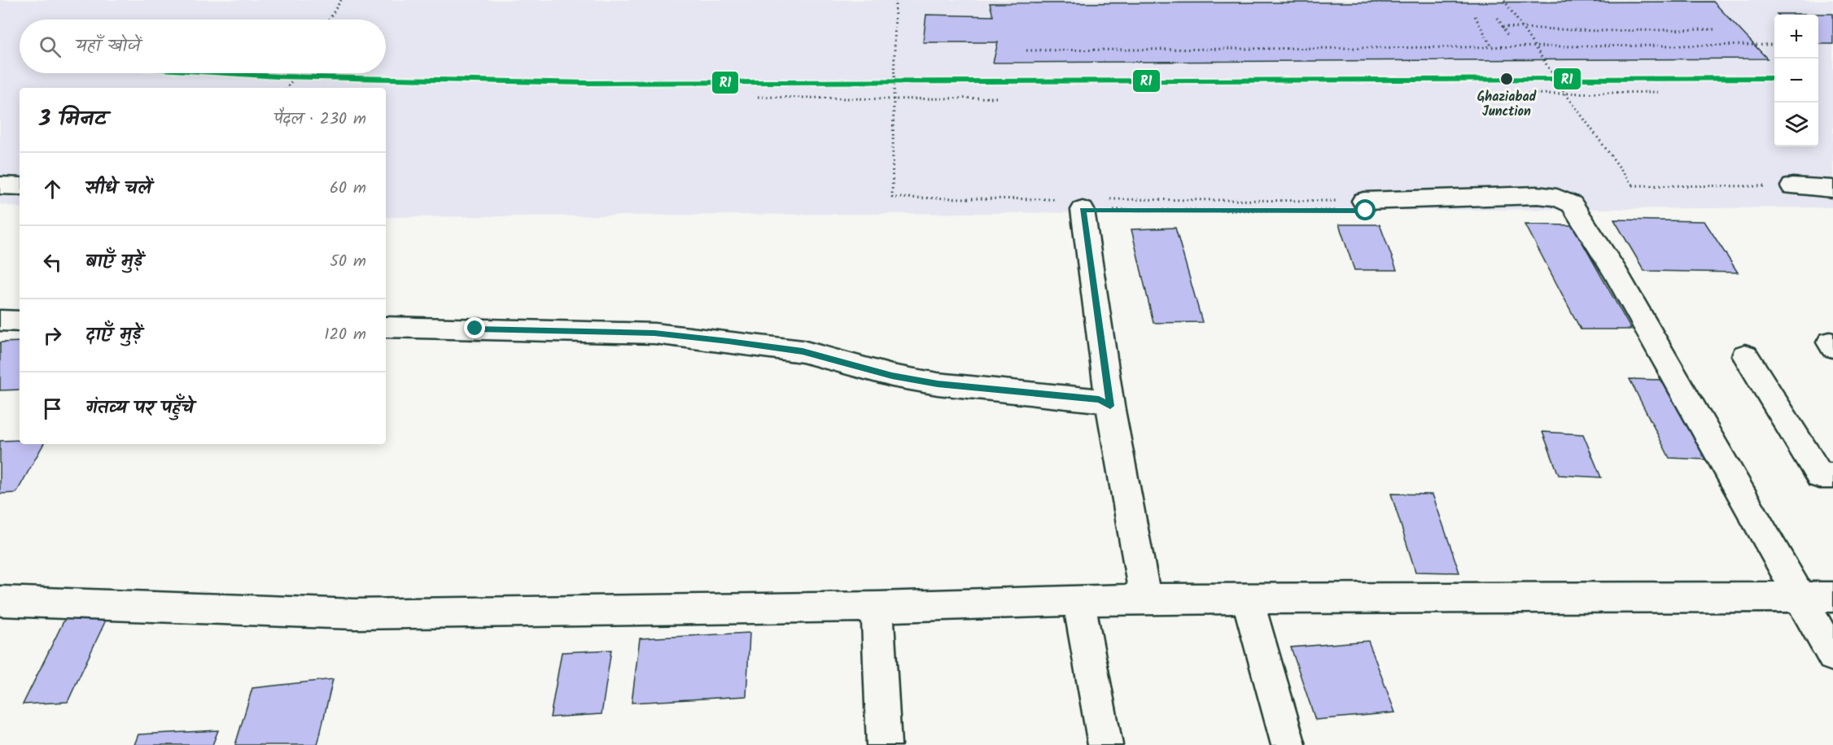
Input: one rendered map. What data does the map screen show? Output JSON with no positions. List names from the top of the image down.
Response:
{
  "places": ["Ghaziabad Junction"],
  "lines": ["transit line R1"],
  "page": {
    "map_buttons": ["+", "−"],
    "search": "यहाँ खोजें",
    "heading": ["3 मिनट", "पैदल · 230 m"],
    "list": [
      ["सीधे चलें", "60 m"],
      ["बाएँ मुड़ें", "50 m"],
      ["दाएँ मुड़ें", "120 m"],
      "गंतव्य पर पहुँचे"
    ]
  }
}
